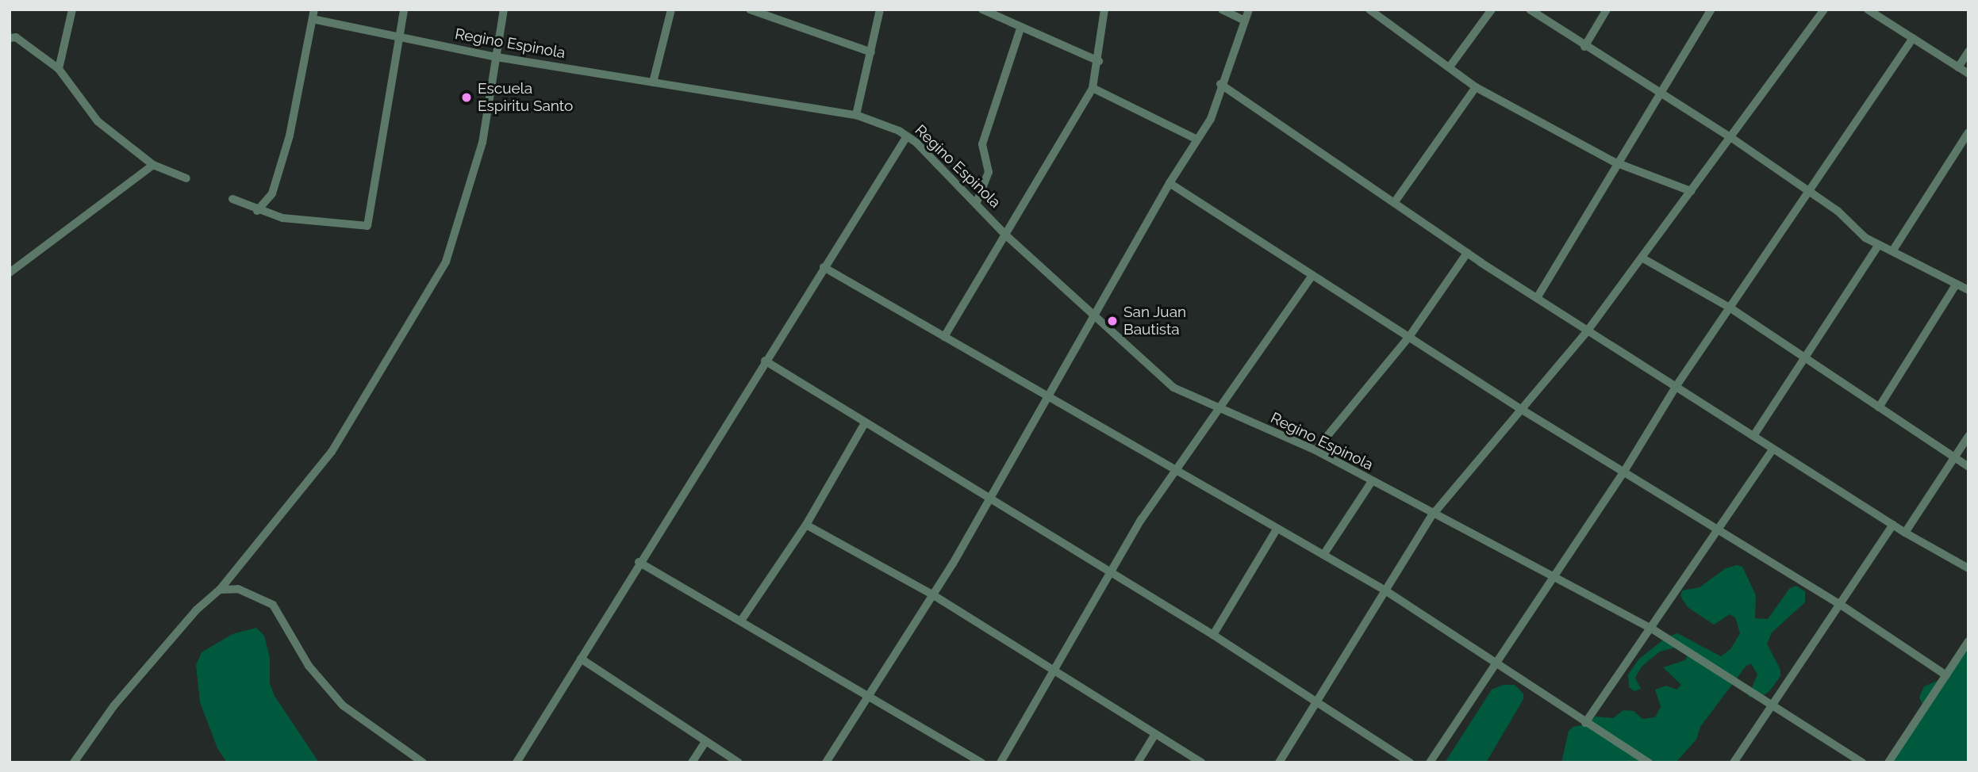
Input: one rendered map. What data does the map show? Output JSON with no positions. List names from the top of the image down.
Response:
{
  "streets": {
    "street": ["Regino Espinola"]
  },
  "places": ["Escuela Espiritu Santo", "San Juan Bautista"]
}
